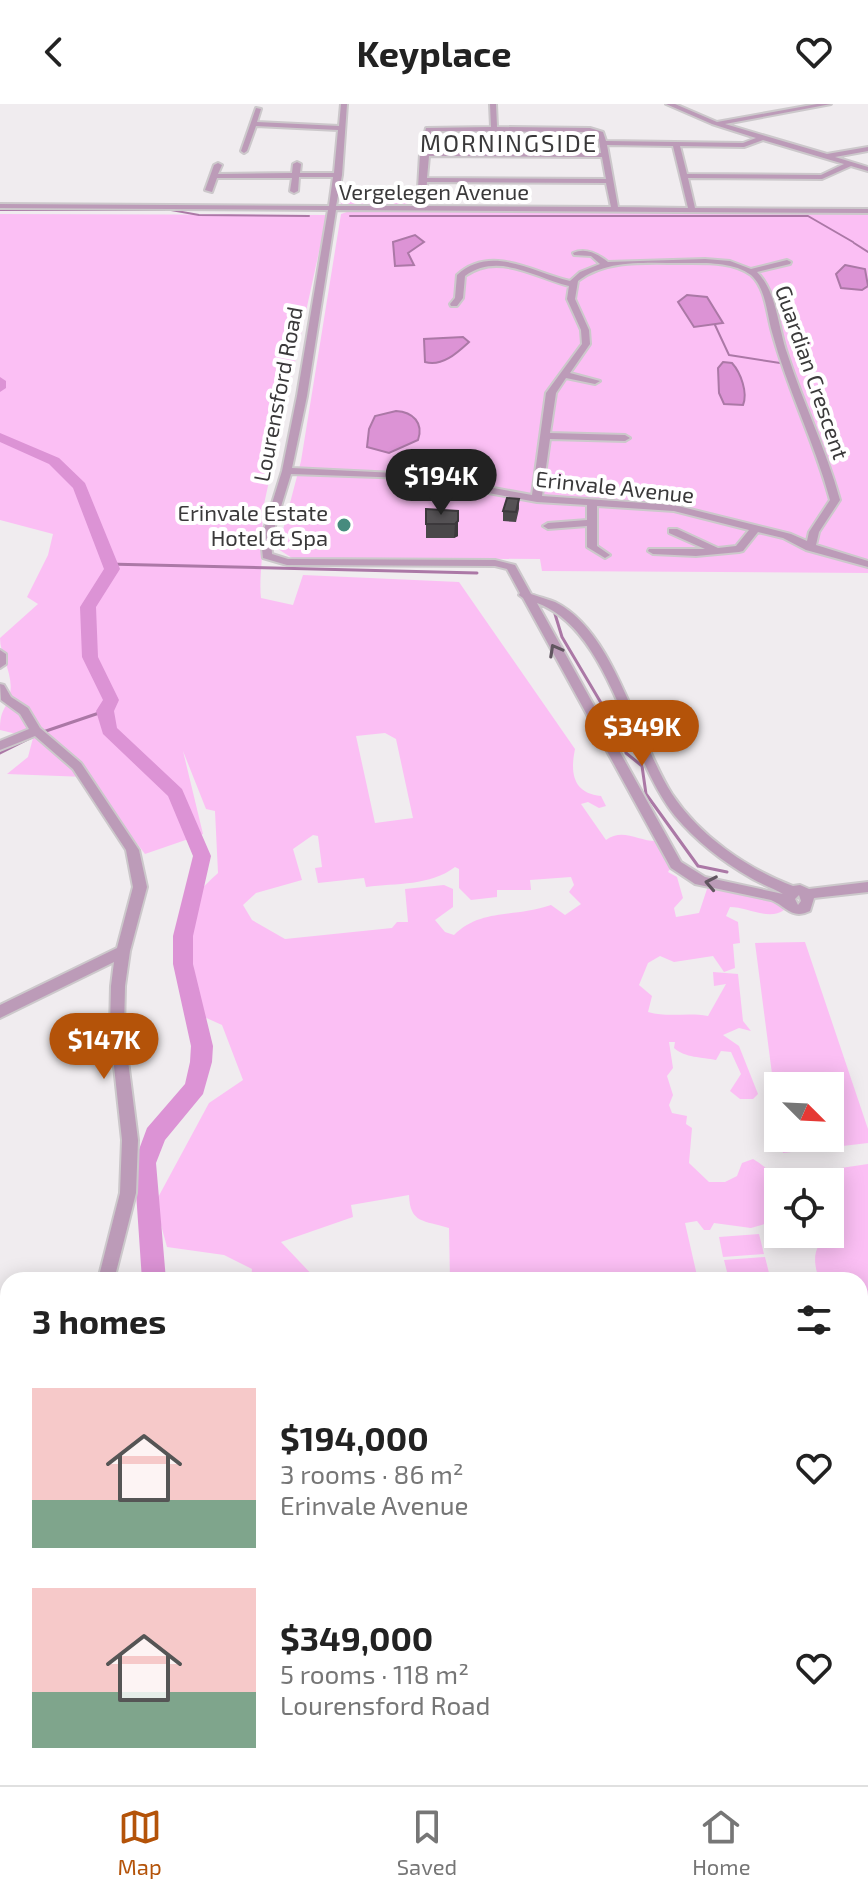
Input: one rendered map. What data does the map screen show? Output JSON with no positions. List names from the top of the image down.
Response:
{
  "streets": {
    "street": [
      "Vergelegen Avenue",
      "Guardian Crescent",
      "Lourensford Road",
      "Erinvale Avenue"
    ]
  },
  "crossings": [
    ["Vergelegen Avenue", "Lourensford Road"],
    ["Guardian Crescent", "Erinvale Avenue"],
    ["Lourensford Road", "Erinvale Avenue"]
  ],
  "districts": ["MORNINGSIDE"],
  "places": ["Erinvale Estate Hotel & Spa"],
  "north": "bottom right",
  "page": {
    "header": "Keyplace",
    "price": ["$194K", "$349K", "$147K"],
    "heading": "3 homes",
    "list": [
      {
        "name": "$194,000",
        "note": "3 rooms · 86 m² · Erinvale Avenue"
      },
      {
        "name": "$349,000",
        "note": "5 rooms · 118 m² · Lourensford Road"
      }
    ],
    "tabs": ["Map", "Saved", "Home"]
  }
}
